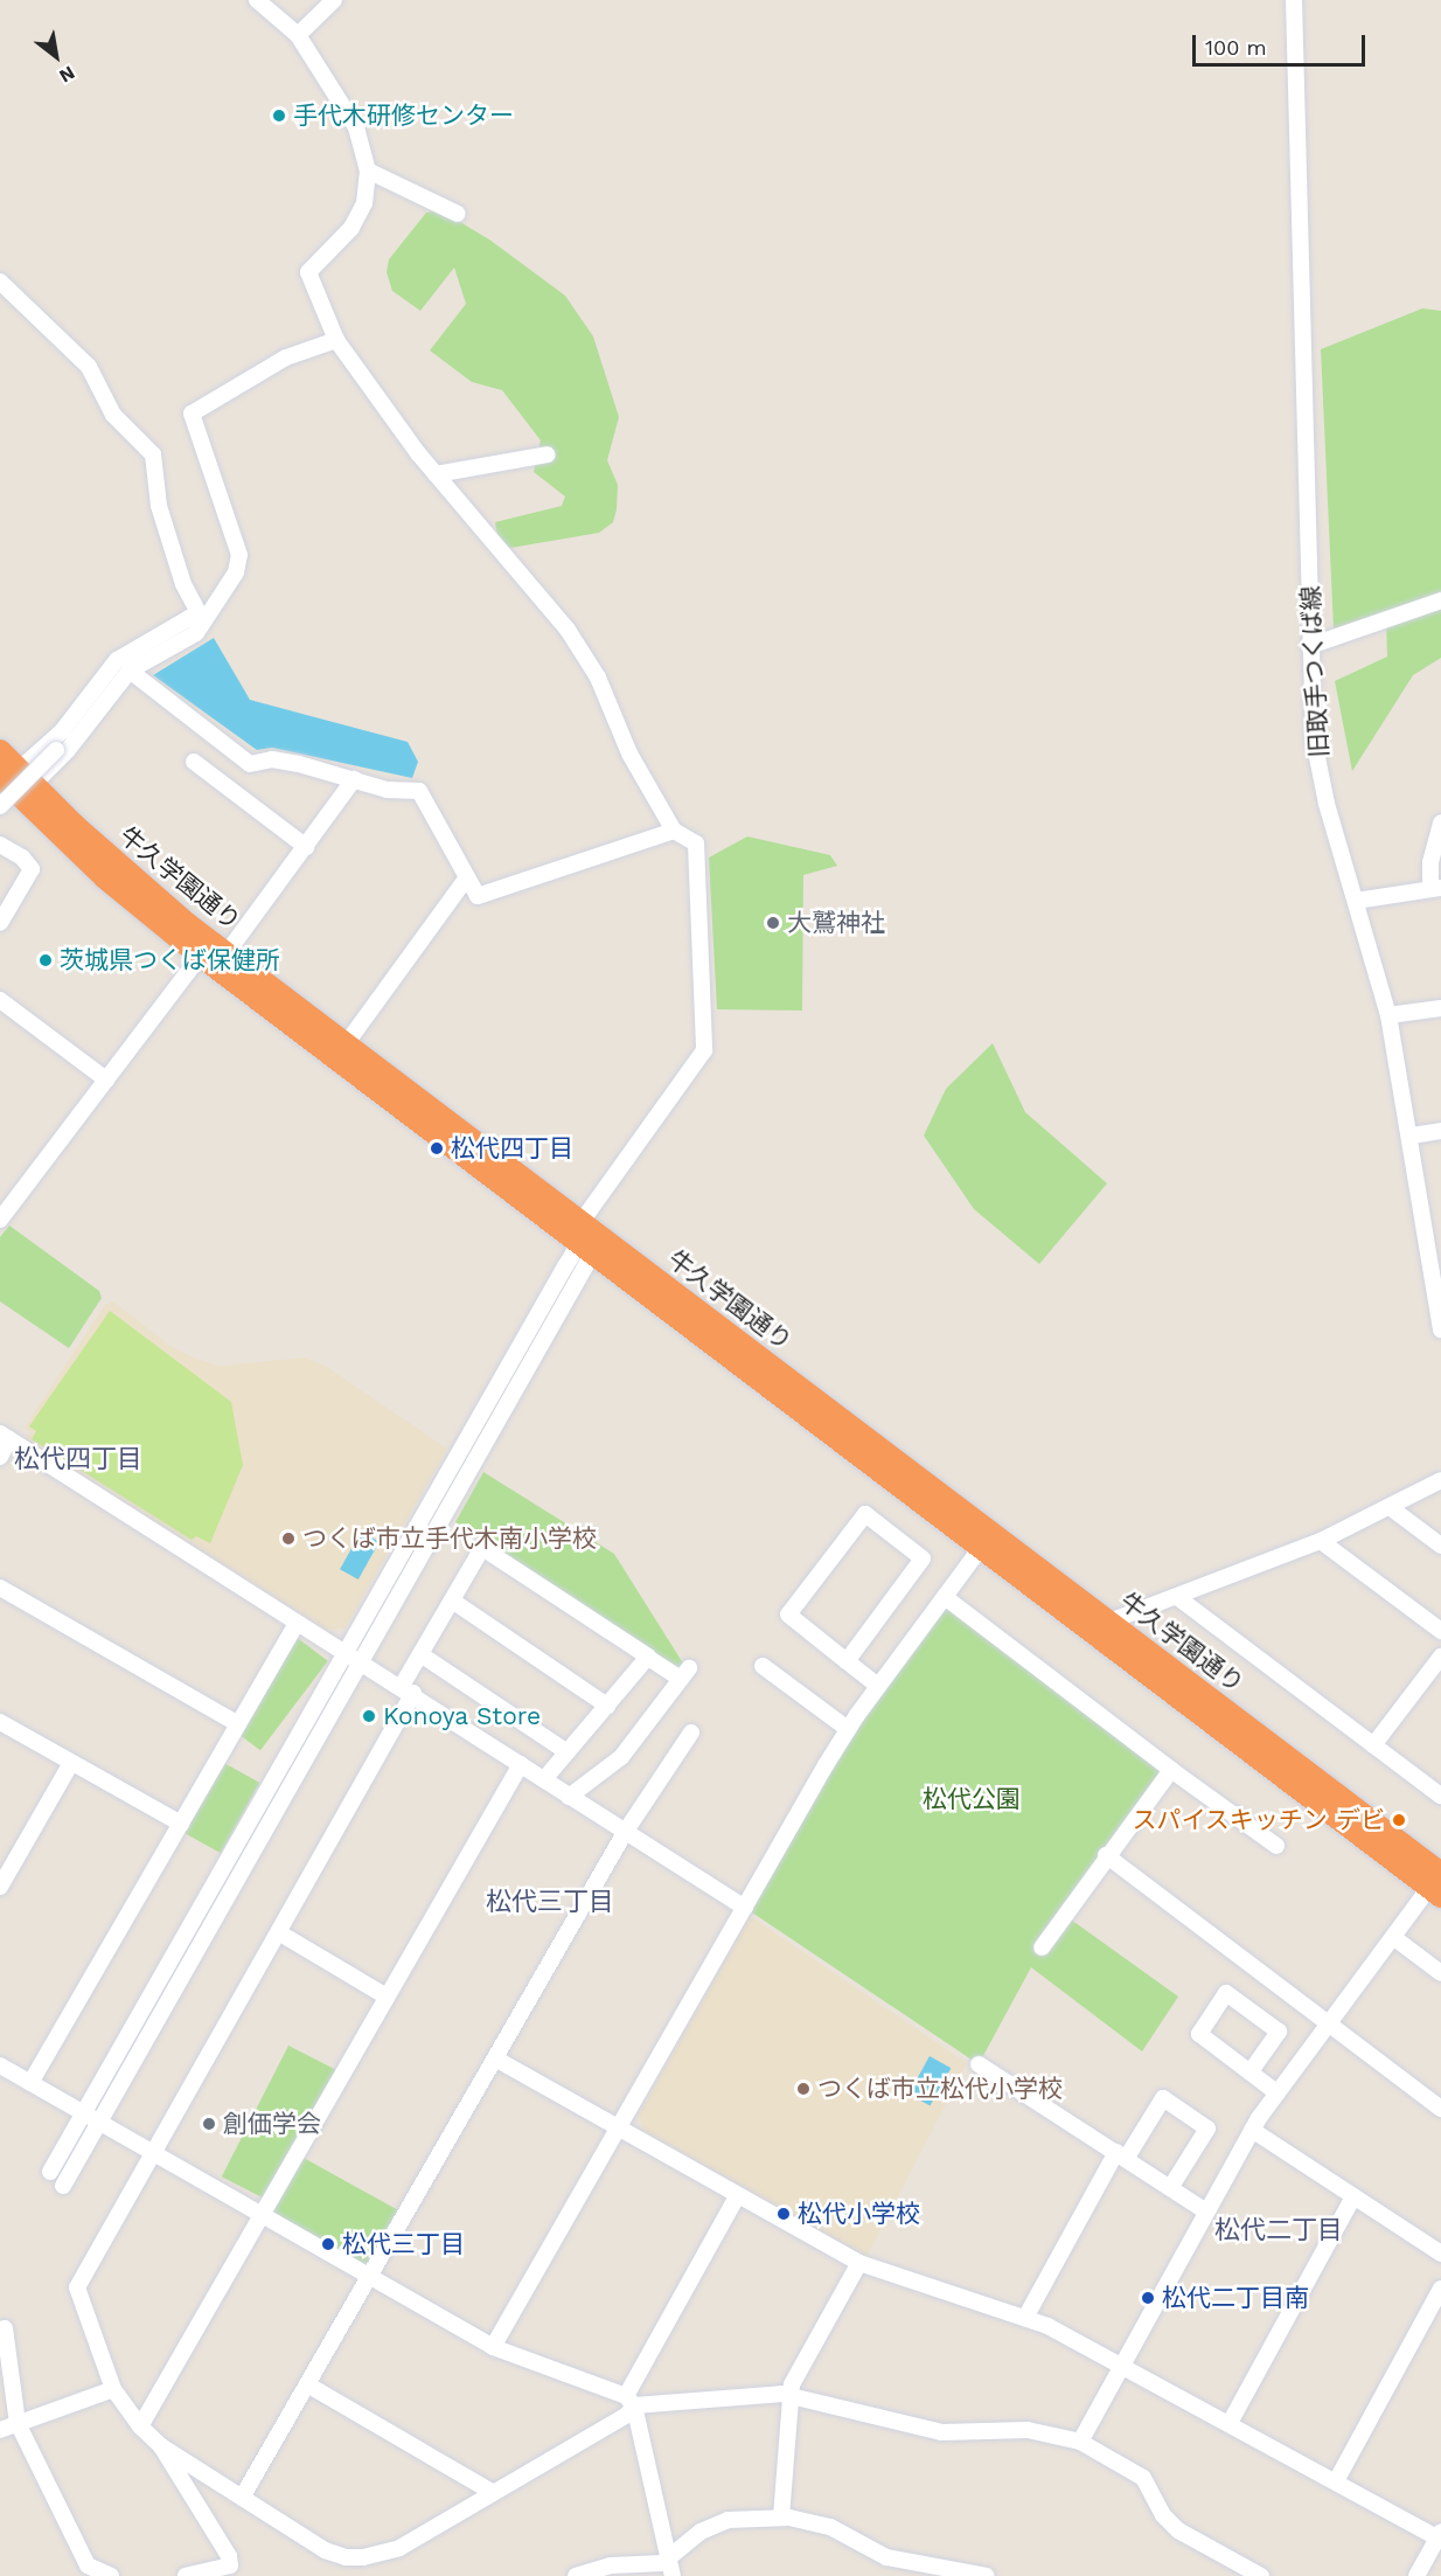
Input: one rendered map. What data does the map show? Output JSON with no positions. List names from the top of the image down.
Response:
{
  "streets": {
    "highway": ["牛久学園通り"],
    "street": ["旧取手つくば線"]
  },
  "districts": ["松代四丁目", "松代三丁目", "松代二丁目"],
  "parks": ["松代公園"],
  "places": [
    "手代木研修センター",
    "大鷲神社",
    "茨城県つくば保健所",
    "松代四丁目",
    "つくば市立手代木南小学校",
    "Konoya Store",
    "スパイスキッチン デビ",
    "つくば市立松代小学校",
    "創価学会",
    "松代小学校",
    "松代三丁目",
    "松代二丁目南"
  ],
  "scale_bar": "100 m",
  "north": "bottom right"
}
